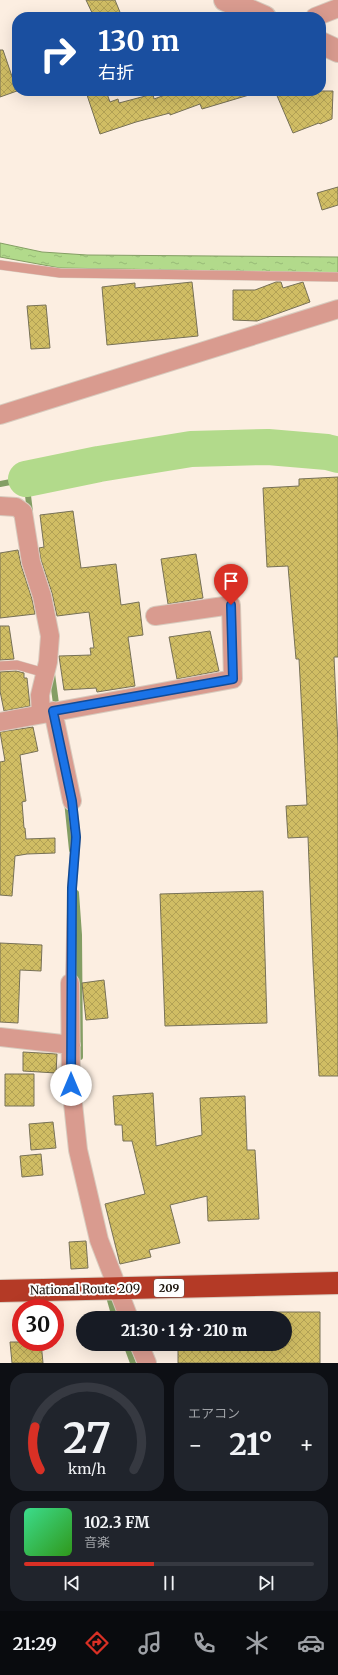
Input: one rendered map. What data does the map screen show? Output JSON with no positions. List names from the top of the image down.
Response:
{
  "streets": {
    "highway": ["209", "National Route 209"]
  },
  "page": {
    "turn": ["130 m", "右折"],
    "limit": "30",
    "trip": "21:30 · 1 分 · 210 m",
    "tile": "エアコン",
    "heat": ["−", "21°", "+"],
    "song": ["102.3 FM", "音楽"],
    "tabs": "21:29",
    "gauge": ["27", "km/h"]
  }
}
